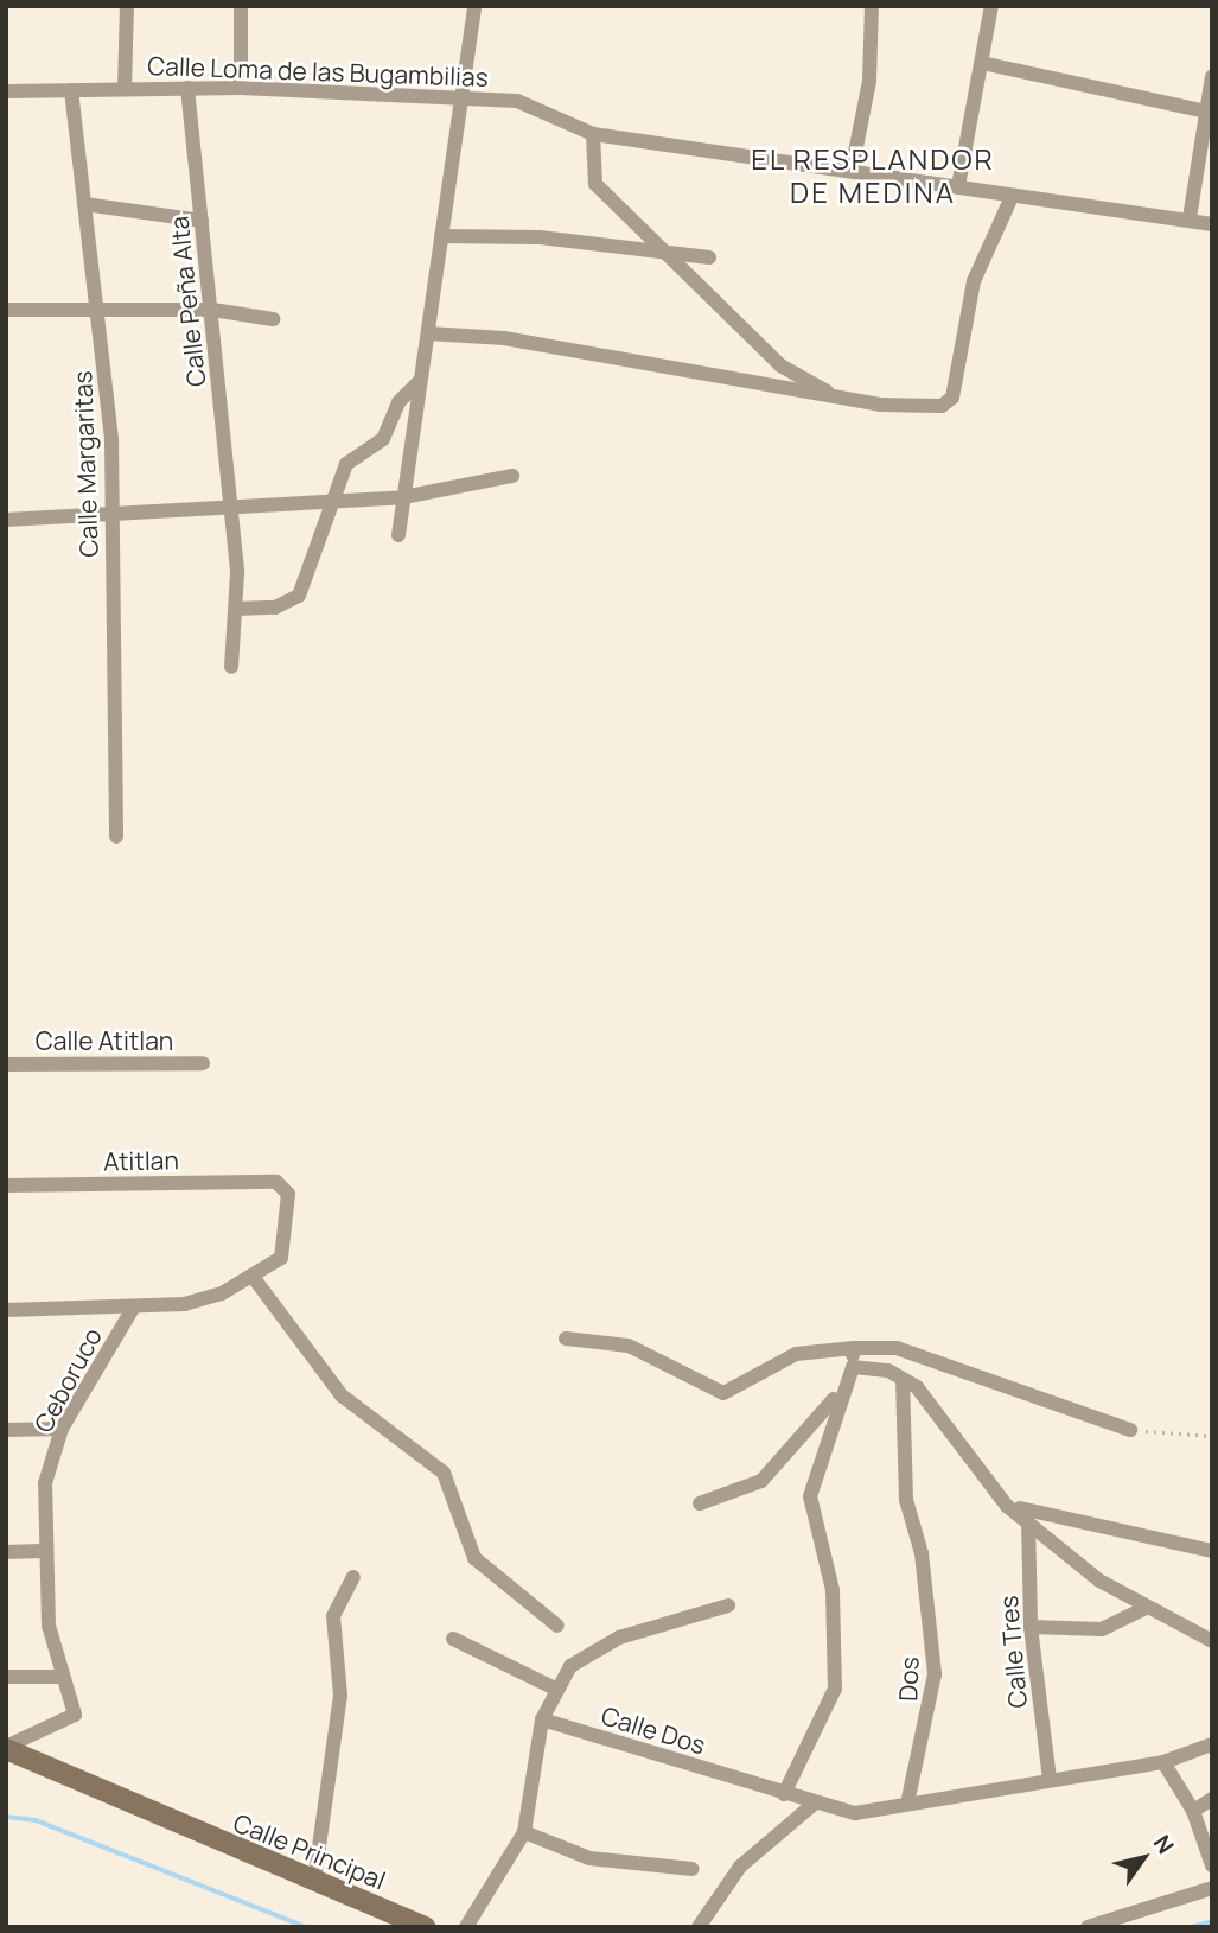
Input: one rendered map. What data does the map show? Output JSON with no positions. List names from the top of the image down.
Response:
{
  "streets": {
    "street": [
      "Calle Loma de las Bugambilias",
      "Calle Peña Alta",
      "Calle Margaritas",
      "Calle Atitlan",
      "Atitlan",
      "Ceboruco",
      "Calle Tres",
      "Dos",
      "Calle Dos",
      "Calle Principal"
    ]
  },
  "crossings": [
    ["Calle Loma de las Bugambilias", "Calle Peña Alta"],
    ["Calle Loma de las Bugambilias", "Calle Margaritas"],
    ["Ceboruco", "Calle Principal"],
    ["Calle Tres", "Calle Dos"],
    ["Dos", "Calle Dos"]
  ],
  "districts": ["EL RESPLANDOR DE MEDINA"],
  "north": "top right"
}
